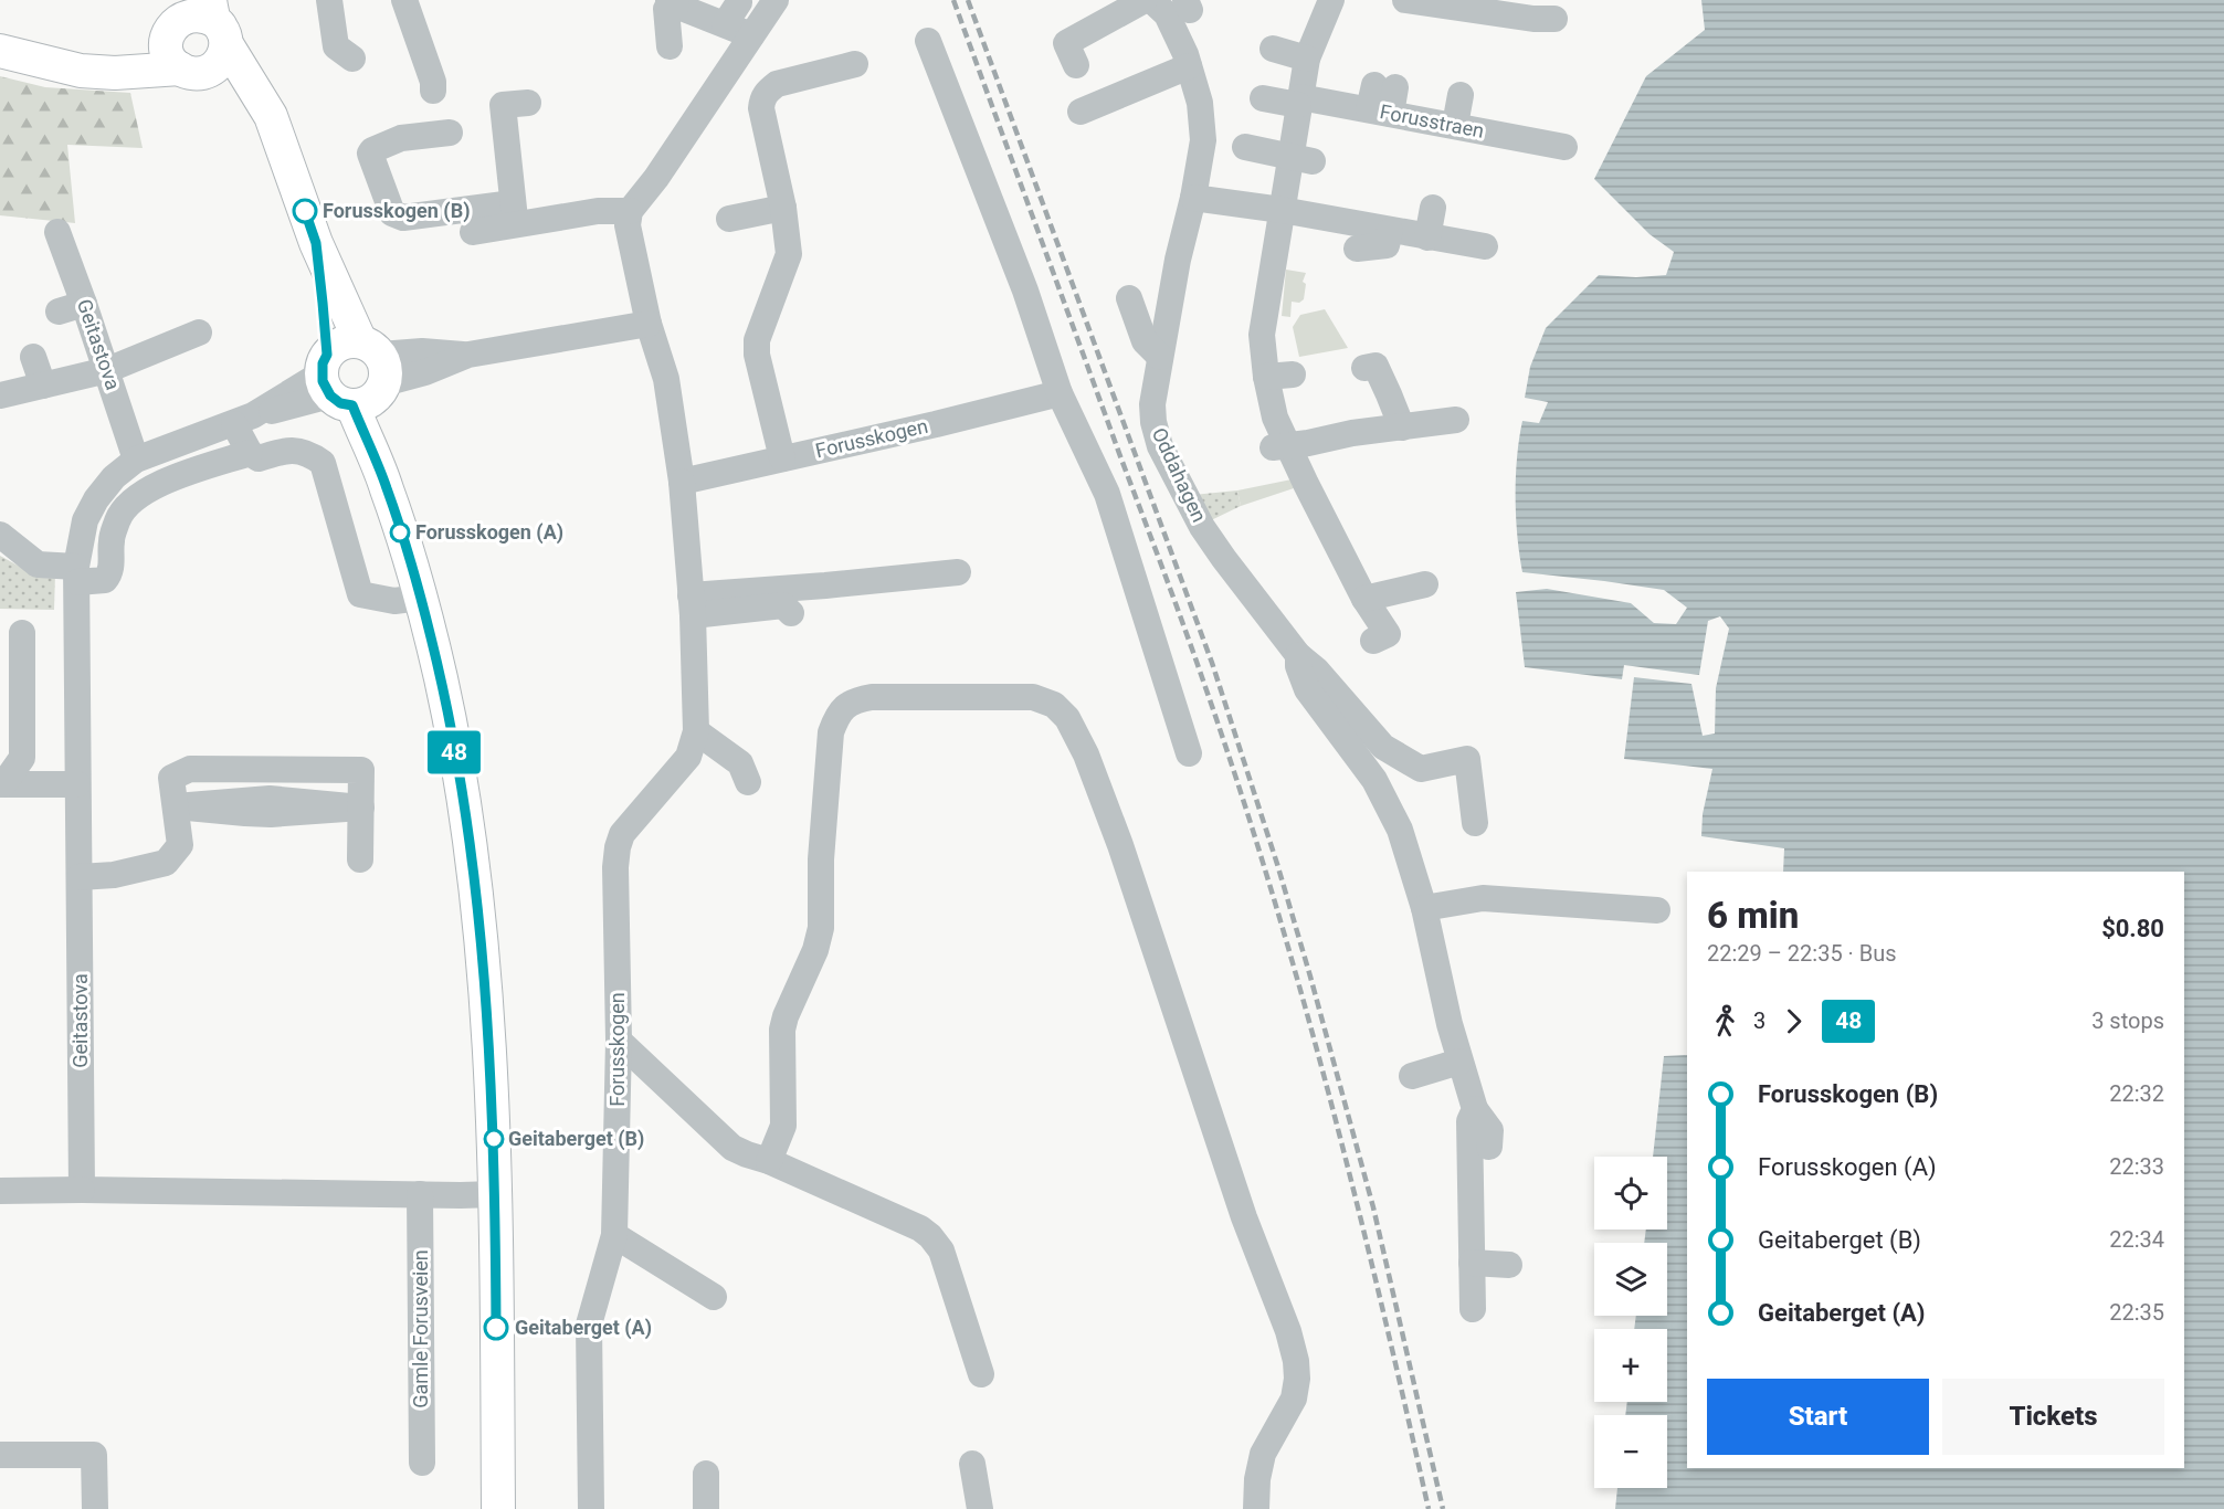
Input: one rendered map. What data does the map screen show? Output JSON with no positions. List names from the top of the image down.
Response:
{
  "streets": {
    "street": [
      "Forusstraen",
      "Geitastova",
      "Forusskogen",
      "Oddahagen",
      "Gamle Forusveien"
    ]
  },
  "places": [
    "Forusskogen (B)",
    "Forusskogen (A)",
    "Geitaberget (B)",
    "Geitaberget (A)"
  ],
  "lines": ["bus line 48"],
  "page": {
    "on_map": "48",
    "heading": ["6 min", "22:29 – 22:35 · Bus", "$0.80"],
    "legs": ["3", "48", "3 stops"],
    "list": [
      {
        "name": "Forusskogen (B)",
        "value": "22:32"
      },
      {
        "name": "Forusskogen (A)",
        "value": "22:33"
      },
      {
        "name": "Geitaberget (B)",
        "value": "22:34"
      },
      {
        "name": "Geitaberget (A)",
        "value": "22:35"
      }
    ],
    "map_buttons": ["+", "−"],
    "buttons": ["Start", "Tickets"]
  }
}
